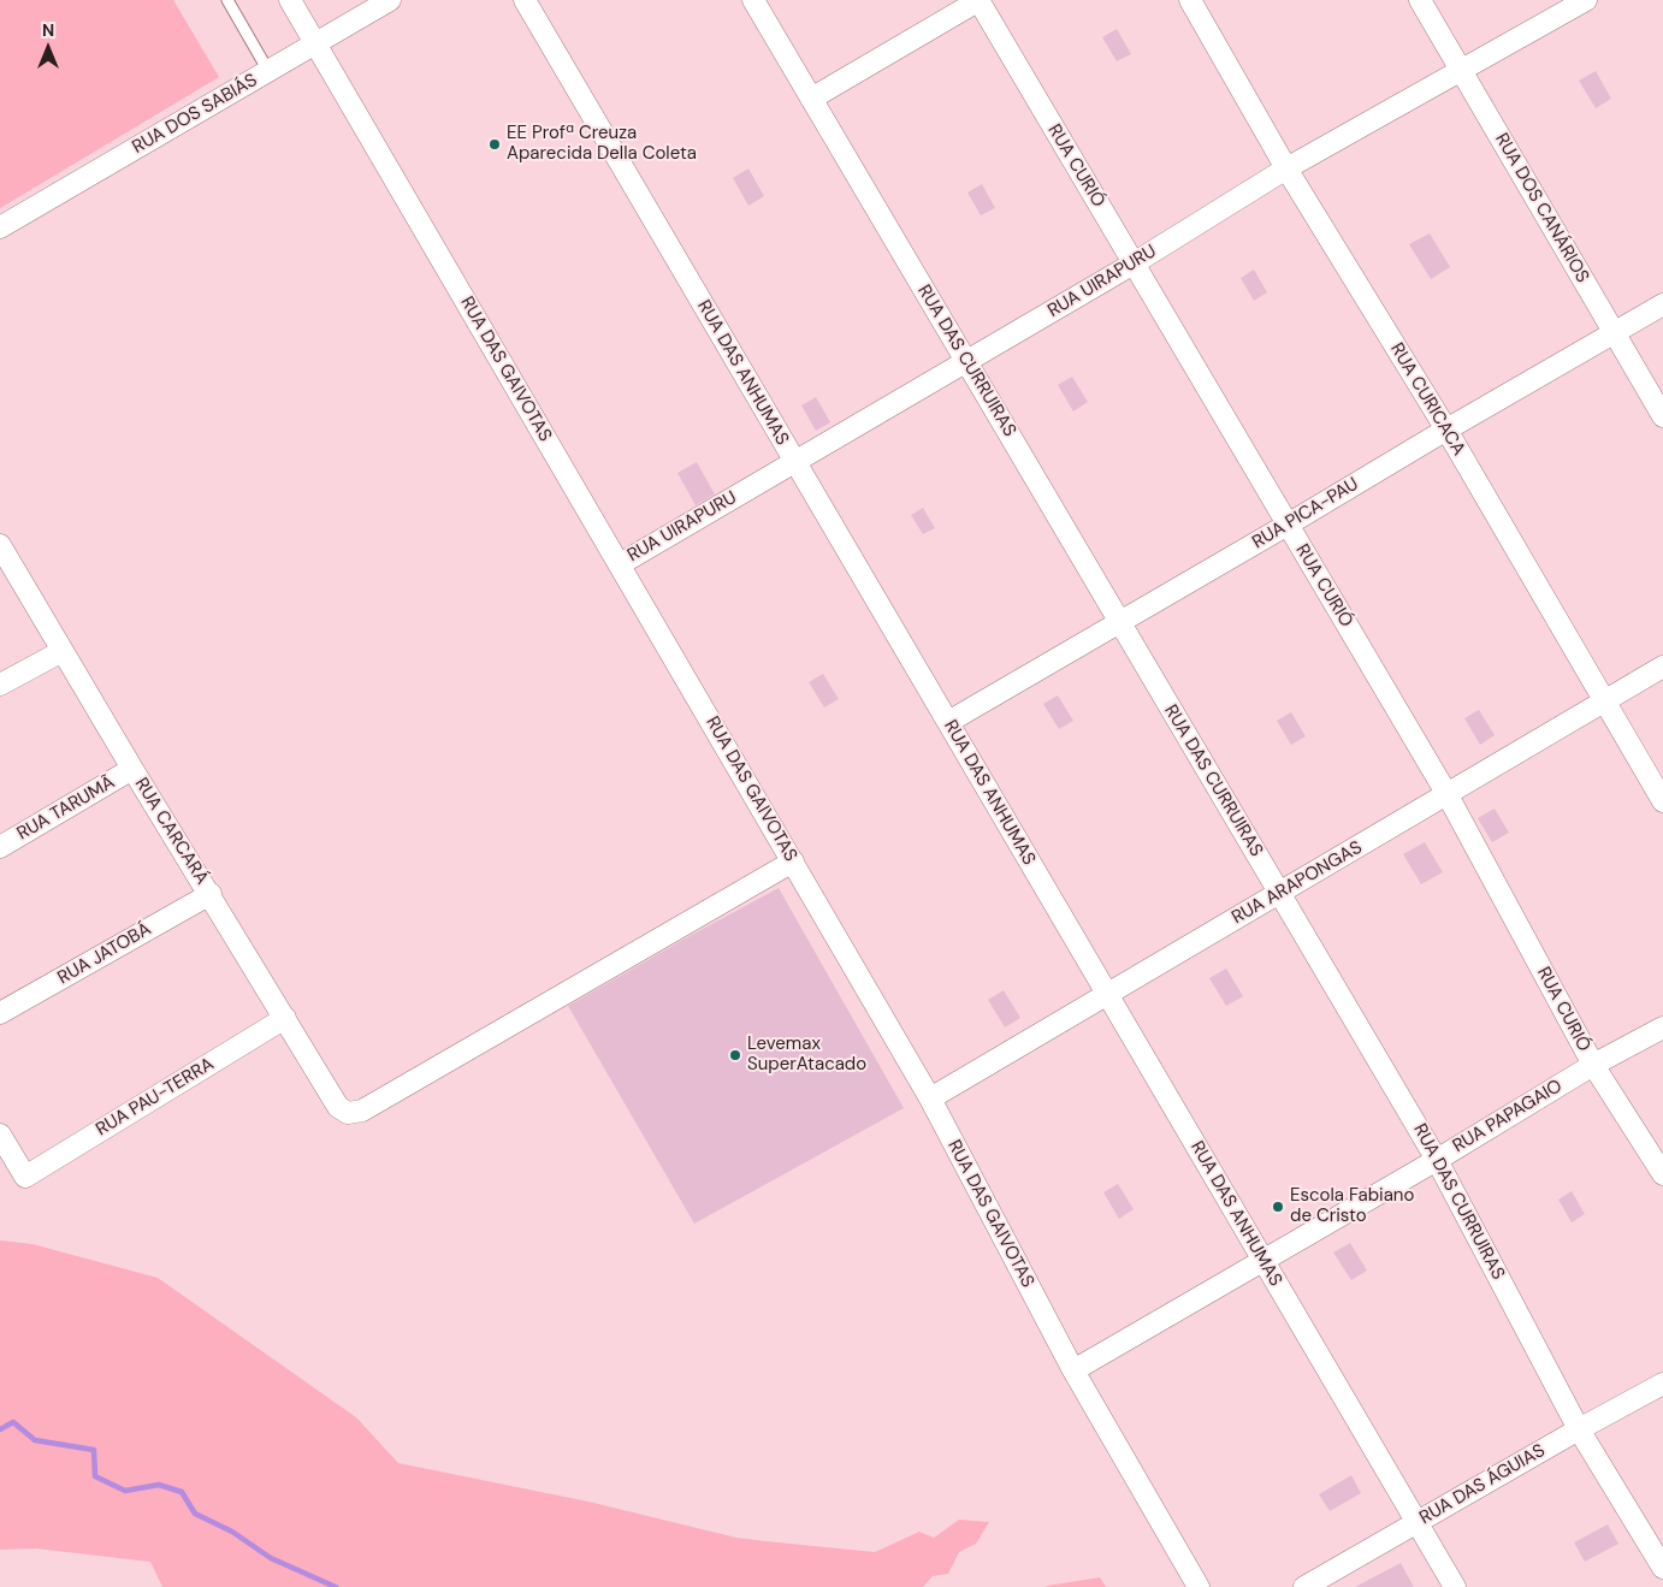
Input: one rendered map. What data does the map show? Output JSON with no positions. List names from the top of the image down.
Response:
{
  "streets": {
    "street": [
      "RUA DOS SABIÁS",
      "RUA CURIÓ",
      "RUA DOS CANÁRIOS",
      "RUA UIRAPURU",
      "RUA DAS CURRUIRAS",
      "RUA DAS GAIVOTAS",
      "RUA DAS ANHUMAS",
      "RUA CURICACA",
      "RUA PICA-PAU",
      "RUA TARUMÃ",
      "RUA CARCARÁ",
      "RUA ARAPONGAS",
      "RUA JATOBÁ",
      "RUA PAU-TERRA",
      "RUA PAPAGAIO",
      "RUA DAS ÁGUIAS"
    ]
  },
  "crossings": [
    ["RUA DOS SABIÁS", "RUA DAS GAIVOTAS"],
    ["RUA CURIÓ", "RUA UIRAPURU"],
    ["RUA CURIÓ", "RUA PICA-PAU"],
    ["RUA CURIÓ", "RUA ARAPONGAS"],
    ["RUA CURIÓ", "RUA PAPAGAIO"],
    ["RUA DOS CANÁRIOS", "RUA UIRAPURU"],
    ["RUA DOS CANÁRIOS", "RUA PICA-PAU"],
    ["RUA UIRAPURU", "RUA DAS CURRUIRAS"],
    ["RUA UIRAPURU", "RUA DAS GAIVOTAS"],
    ["RUA UIRAPURU", "RUA DAS ANHUMAS"],
    ["RUA UIRAPURU", "RUA CURICACA"],
    ["RUA DAS CURRUIRAS", "RUA PICA-PAU"],
    ["RUA DAS CURRUIRAS", "RUA ARAPONGAS"],
    ["RUA DAS CURRUIRAS", "RUA PAPAGAIO"],
    ["RUA DAS CURRUIRAS", "RUA DAS ÁGUIAS"],
    ["RUA DAS GAIVOTAS", "RUA CARCARÁ"],
    ["RUA DAS GAIVOTAS", "RUA ARAPONGAS"],
    ["RUA DAS GAIVOTAS", "RUA PAPAGAIO"],
    ["RUA DAS ANHUMAS", "RUA PICA-PAU"],
    ["RUA DAS ANHUMAS", "RUA ARAPONGAS"],
    ["RUA DAS ANHUMAS", "RUA PAPAGAIO"],
    ["RUA DAS ANHUMAS", "RUA DAS ÁGUIAS"],
    ["RUA CURICACA", "RUA PICA-PAU"],
    ["RUA CURICACA", "RUA ARAPONGAS"],
    ["RUA TARUMÃ", "RUA CARCARÁ"],
    ["RUA CARCARÁ", "RUA JATOBÁ"],
    ["RUA CARCARÁ", "RUA PAU-TERRA"]
  ],
  "places": ["EE Profª Creuza Aparecida Della Coleta", "Levemax SuperAtacado", "Escola Fabiano de Cristo"],
  "north": "top"
}
